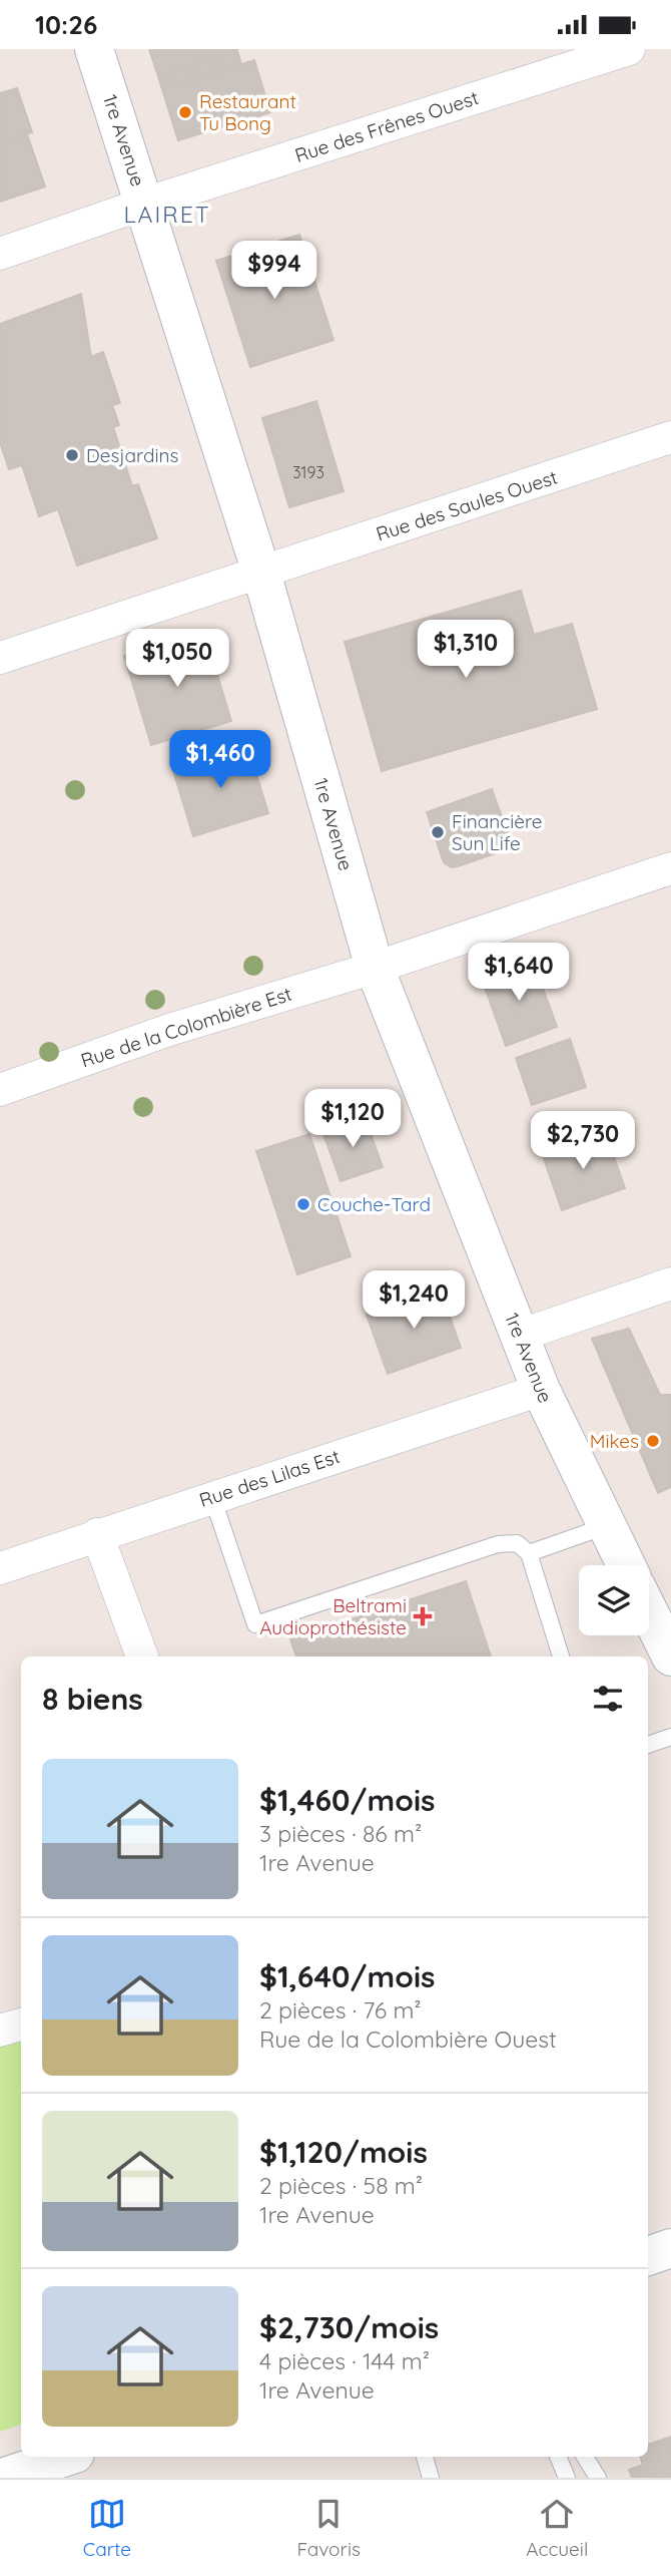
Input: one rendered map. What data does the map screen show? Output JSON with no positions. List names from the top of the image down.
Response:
{
  "streets": {
    "street": [
      "Rue des Frênes Ouest",
      "1re Avenue",
      "Rue des Saules Ouest",
      "Rue de la Colombière Est",
      "Rue des Lilas Est"
    ]
  },
  "crossings": [
    ["Rue des Frênes Ouest", "1re Avenue"],
    ["1re Avenue", "Rue des Saules Ouest"],
    ["1re Avenue", "Rue de la Colombière Est"],
    ["1re Avenue", "Rue des Lilas Est"]
  ],
  "districts": ["LAIRET"],
  "places": {
    "other": [
      "Restaurant Tu Bong",
      "Desjardins",
      "Financière Sun Life",
      "Couche-Tard",
      "Mikes"
    ],
    "health": ["Beltrami Audioprothésiste"]
  },
  "house_numbers": ["3193"],
  "page": {
    "status": "10:26",
    "price": [
      "$994",
      "$1,310",
      "$1,050",
      "$1,460",
      "$1,640",
      "$1,120",
      "$2,730",
      "$1,240"
    ],
    "heading": "8 biens",
    "list": [
      {
        "name": "$1,460/mois",
        "note": "3 pièces · 86 m² · 1re Avenue"
      },
      {
        "name": "$1,640/mois",
        "note": "2 pièces · 76 m² · Rue de la Colombière Ouest"
      },
      {
        "name": "$1,120/mois",
        "note": "2 pièces · 58 m² · 1re Avenue"
      },
      {
        "name": "$2,730/mois",
        "note": "4 pièces · 144 m² · 1re Avenue"
      }
    ],
    "tabs": ["Carte", "Favoris", "Accueil"]
  }
}
